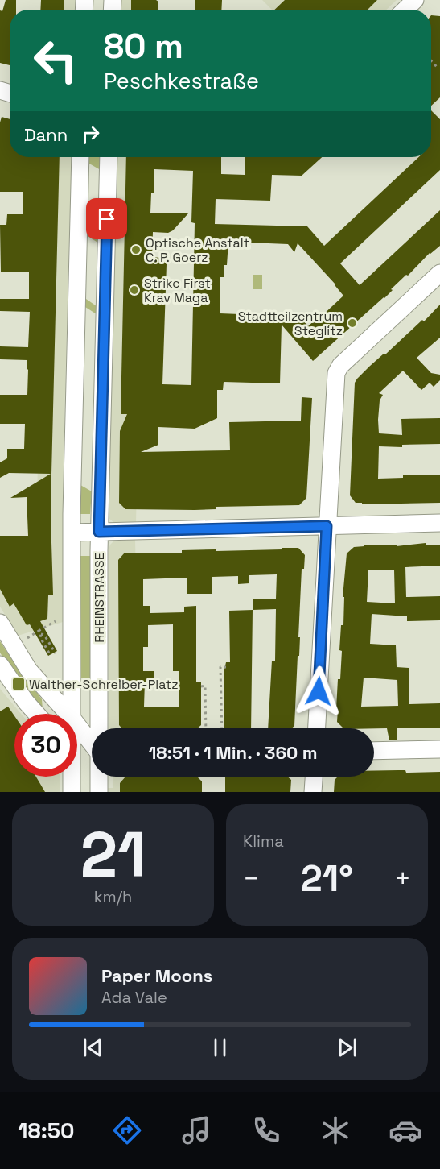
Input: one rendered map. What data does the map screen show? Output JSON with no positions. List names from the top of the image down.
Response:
{
  "streets": {
    "street": ["RHEINSTRASSE"]
  },
  "places": {
    "other": ["Optische Anstalt C. P. Goerz", "Strike First Krav Maga", "Stadtteilzentrum Steglitz"],
    "transit": ["Walther-Schreiber-Platz"]
  },
  "page": {
    "turn": ["80 m", "Peschkestraße"],
    "then": "Dann",
    "limit": "30",
    "trip": "18:51 · 1 Min. · 360 m",
    "tile": [
      ["21", "km/h"],
      "Klima"
    ],
    "heat": ["−", "21°", "+"],
    "song": ["Paper Moons", "Ada Vale"],
    "tabs": "18:50"
  }
}
